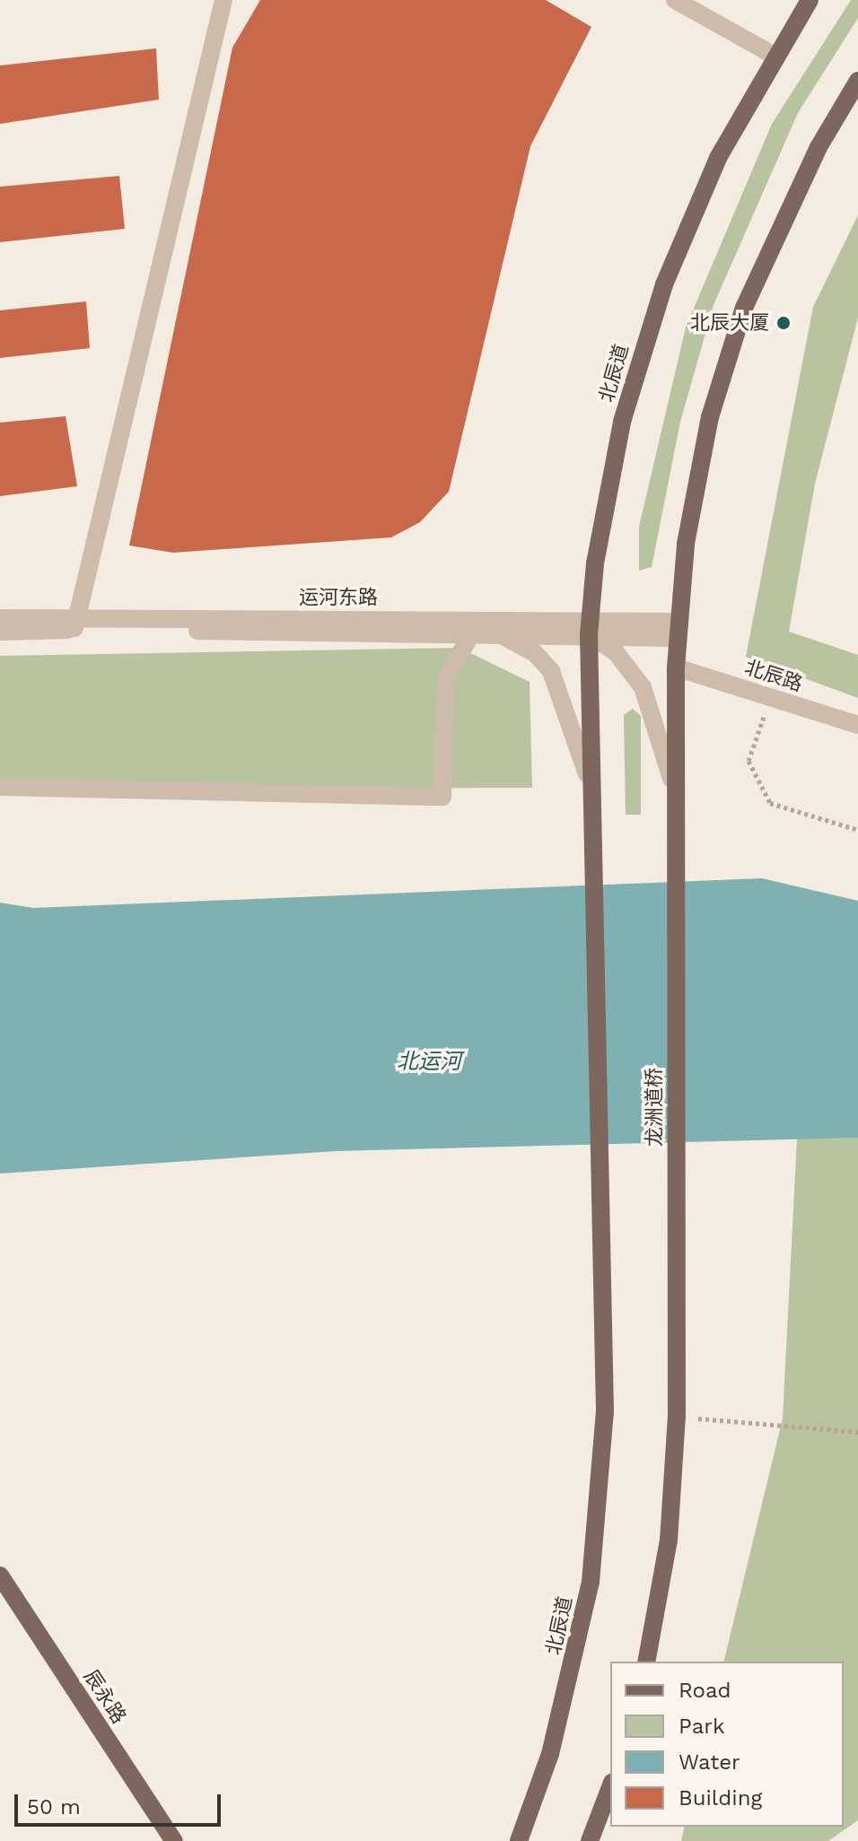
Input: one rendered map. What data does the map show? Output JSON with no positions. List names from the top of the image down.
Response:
{
  "streets": {
    "main road": ["北辰道", "龙洲道桥", "辰永路"],
    "street": ["运河东路", "北辰路"]
  },
  "crossings": [
    ["北辰道", "运河东路"]
  ],
  "water": ["北运河"],
  "places": ["北辰大厦"],
  "legend": [
    "Road",
    "Park",
    "Water",
    "Building"
  ],
  "scale_bar": "50 m"
}
